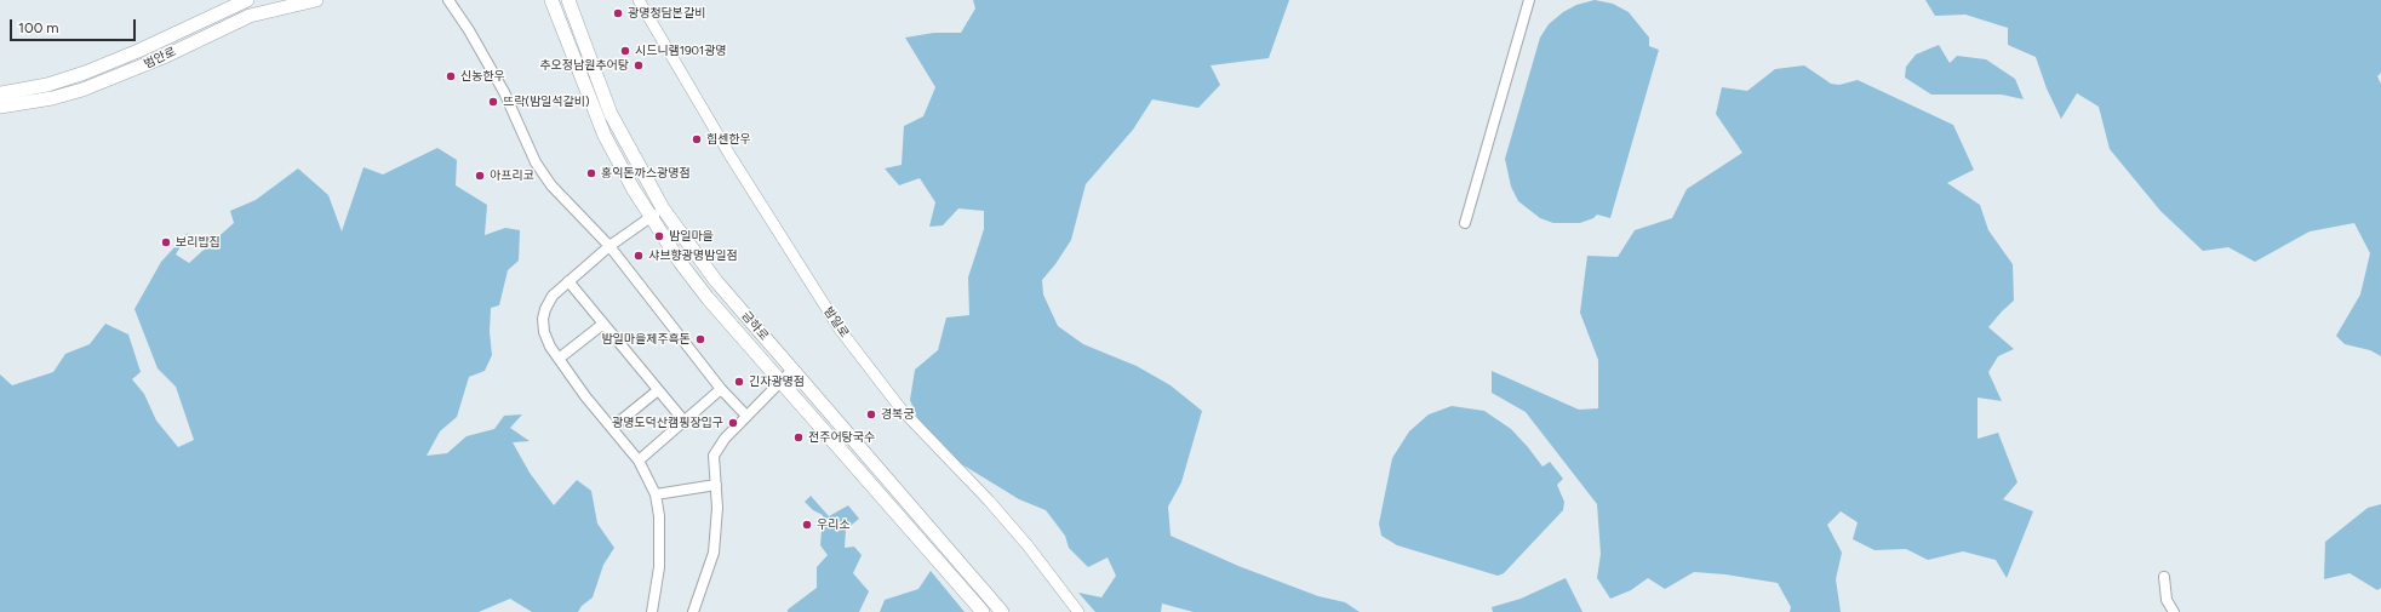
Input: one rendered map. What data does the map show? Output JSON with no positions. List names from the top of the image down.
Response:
{
  "streets": {
    "main road": ["범안로", "금하로"],
    "street": ["밤일로"]
  },
  "places": [
    "광명청담본갈비",
    "시드니램1901광명",
    "추오정남원추어탕",
    "신농한우",
    "뜨락(밤일석갈비)",
    "힘센한우",
    "홍익돈까스광명점",
    "아프리코",
    "밤일마을",
    "보리밥집",
    "샤브향광명밤일점",
    "밤일마을제주흑돈",
    "긴자광명점",
    "경복궁",
    "광명도덕산캠핑장입구",
    "전주어탕국수",
    "우리소"
  ],
  "scale_bar": "100 m"
}
